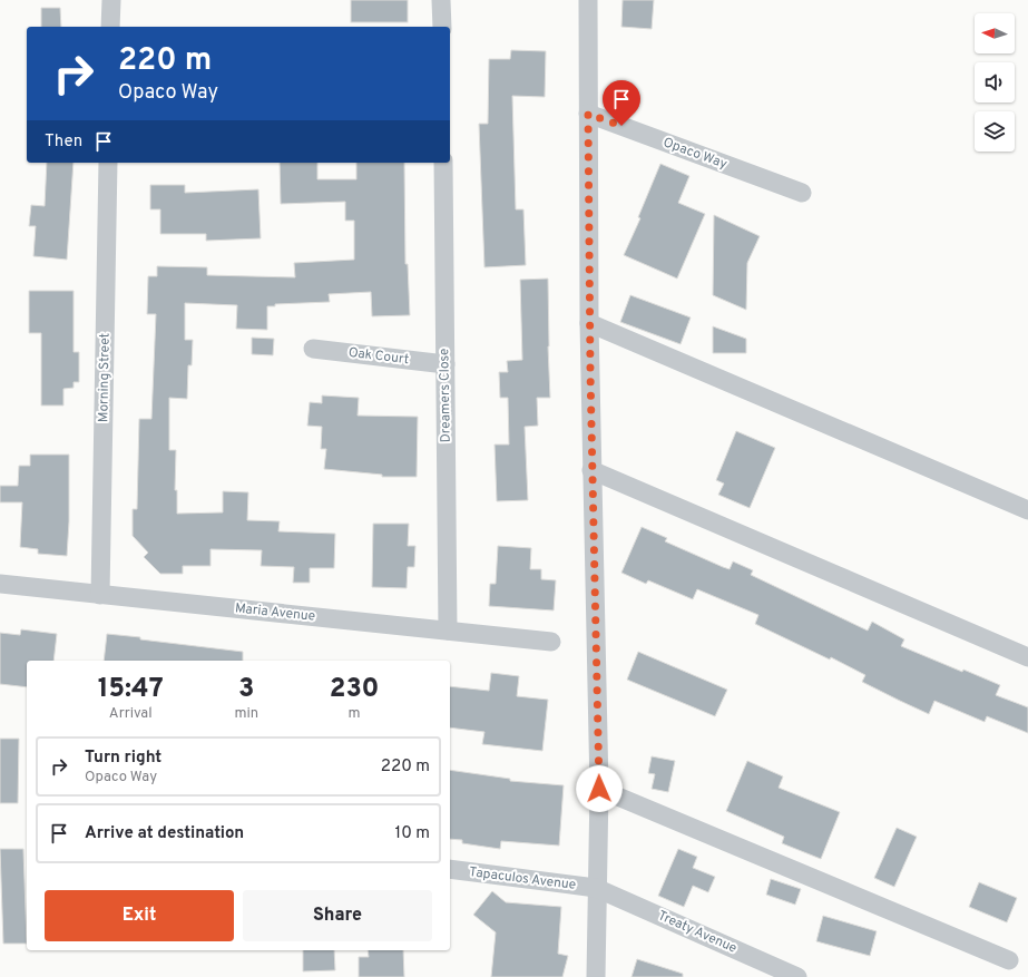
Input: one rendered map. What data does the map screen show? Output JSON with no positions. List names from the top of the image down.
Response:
{
  "streets": {
    "street": [
      "Opaco Way",
      "Oak Court",
      "Morning Street",
      "Dreamers Close",
      "Maria Avenue",
      "Tapaculos Avenue",
      "Treaty Avenue"
    ]
  },
  "crossings": [
    ["Oak Court", "Dreamers Close"],
    ["Morning Street", "Maria Avenue"],
    ["Dreamers Close", "Maria Avenue"],
    ["Tapaculos Avenue", "Treaty Avenue"]
  ],
  "north": "left",
  "page": {
    "turn": ["220 m", "Opaco Way"],
    "then": "Then",
    "eta": [
      "15:47",
      "Arrival",
      "3",
      "min",
      "230",
      "m"
    ],
    "list": [
      {
        "name": "Turn right",
        "note": "Opaco Way",
        "value": "220 m"
      },
      {
        "name": "Arrive at destination",
        "value": "10 m"
      }
    ],
    "buttons": ["Exit", "Share"]
  }
}
